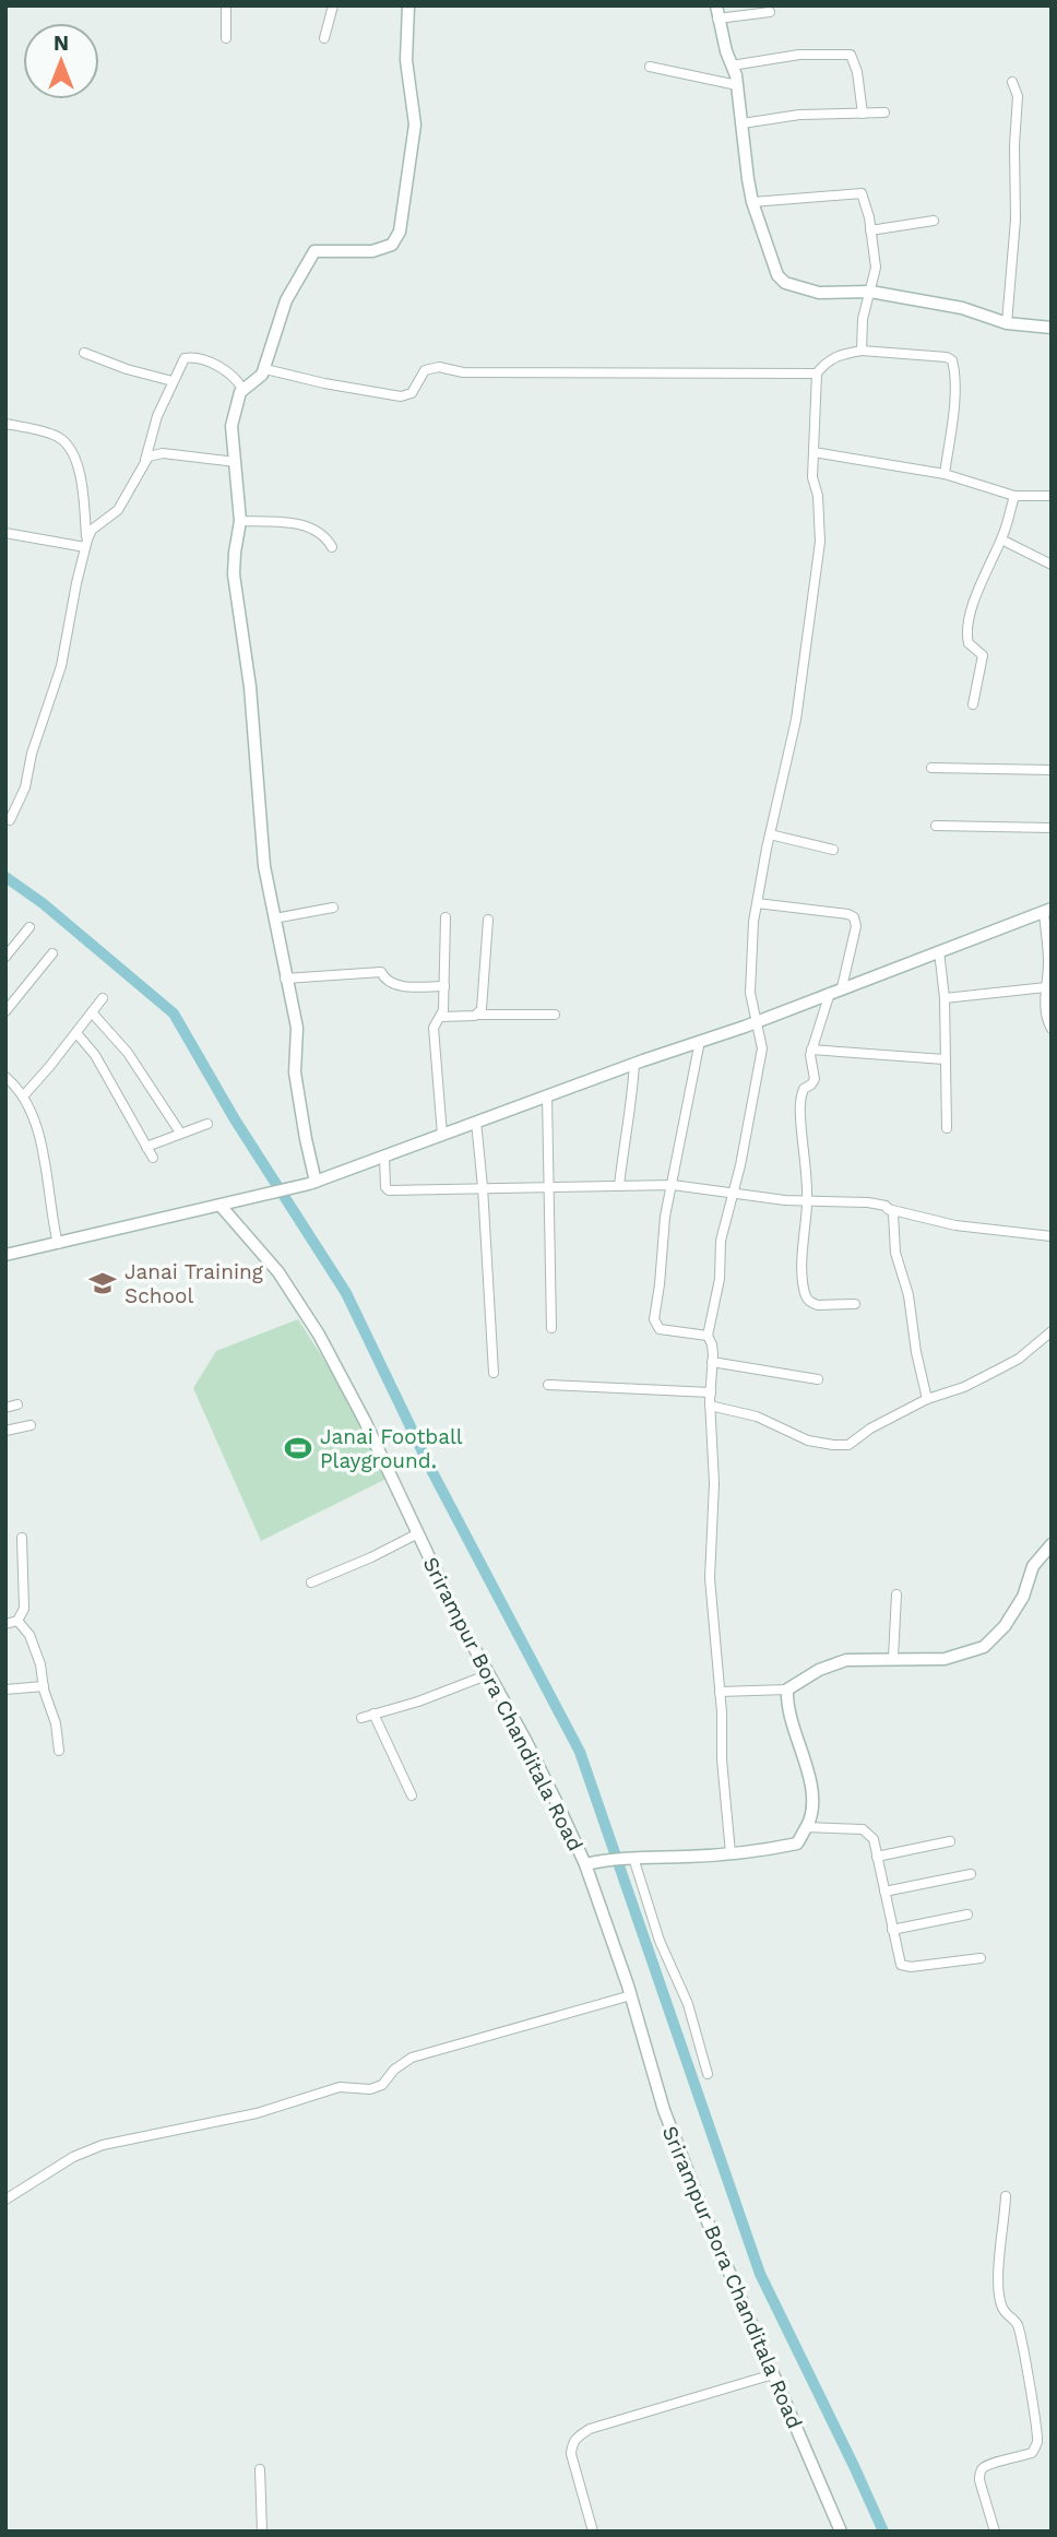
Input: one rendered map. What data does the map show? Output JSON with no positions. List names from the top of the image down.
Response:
{
  "streets": {
    "street": ["Srirampur Bora Chanditala Road"]
  },
  "places": {
    "school or university": ["Janai Training School"],
    "sports": ["Janai Football Playground."]
  },
  "north": "top"
}
